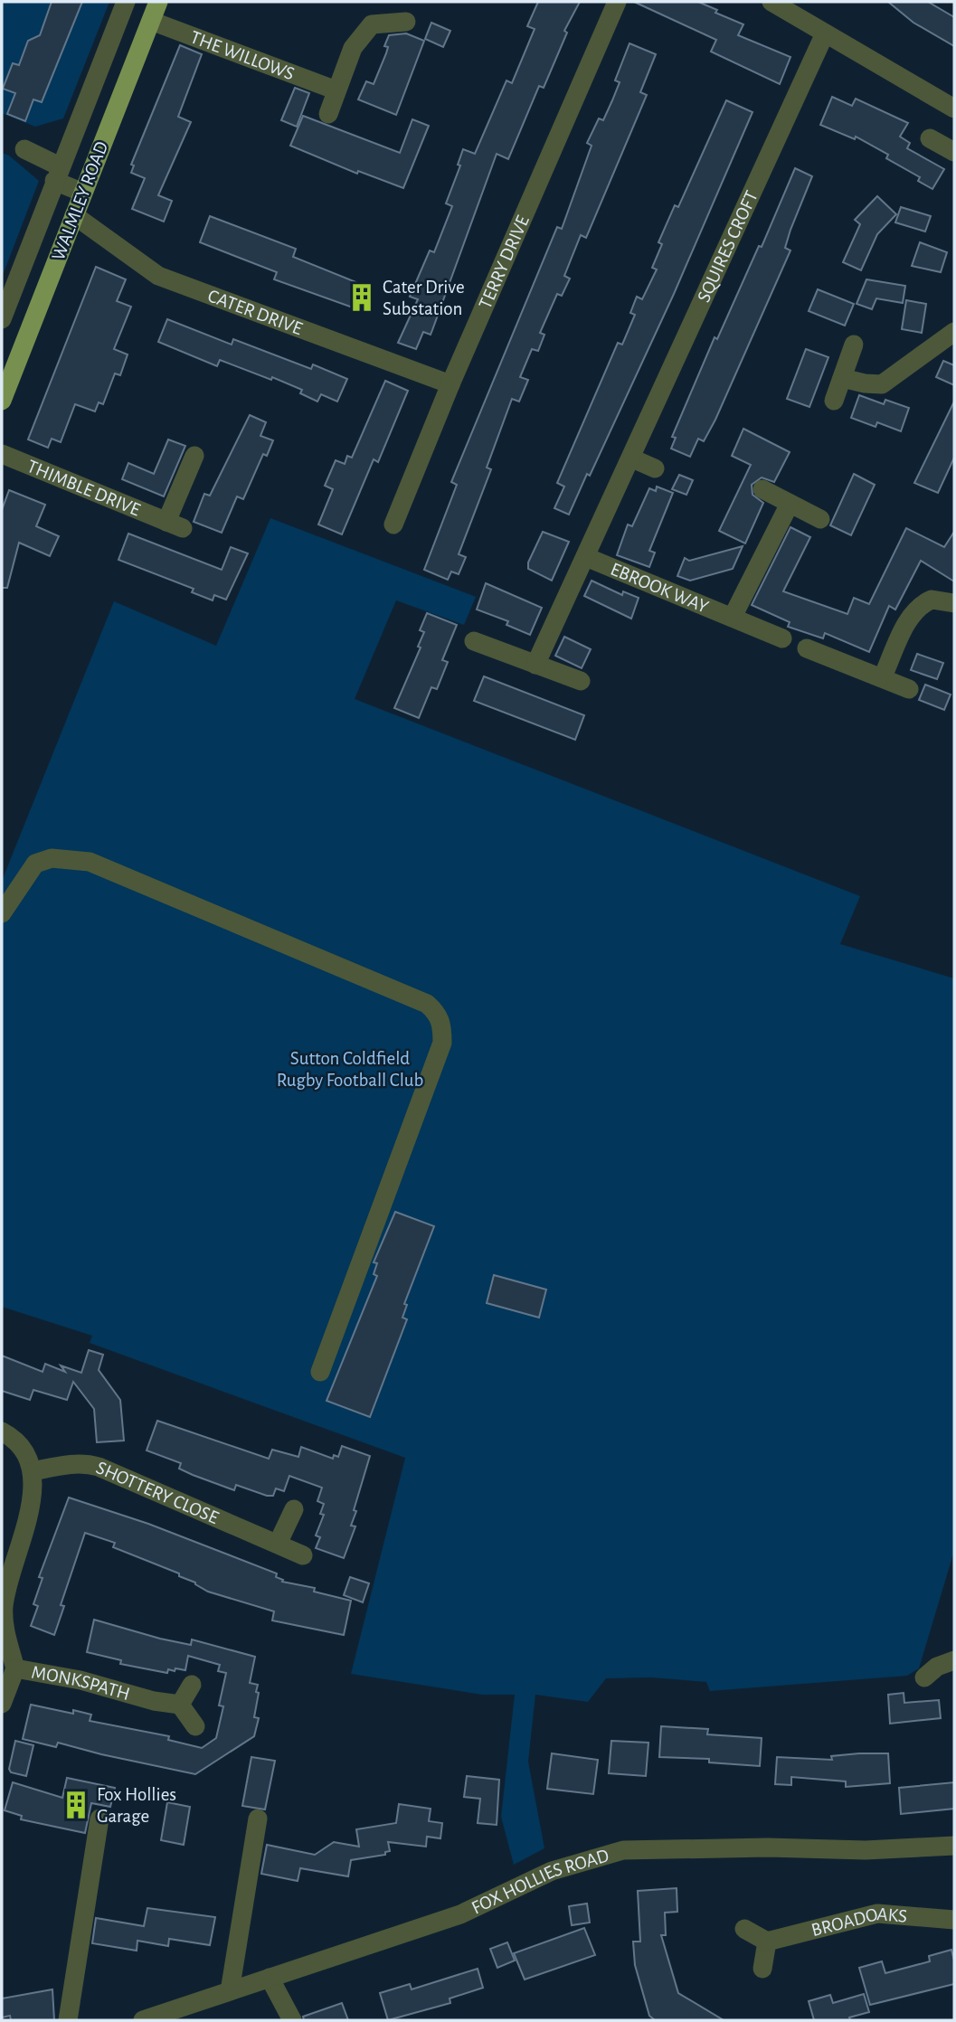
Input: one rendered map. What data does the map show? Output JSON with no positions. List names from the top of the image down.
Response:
{
  "streets": {
    "main road": ["WALMLEY ROAD"],
    "street": [
      "THE WILLOWS",
      "SQUIRES CROFT",
      "TERRY DRIVE",
      "CATER DRIVE",
      "THIMBLE DRIVE",
      "EBROOK WAY",
      "SHOTTERY CLOSE",
      "MONKSPATH",
      "FOX HOLLIES ROAD",
      "BROADOAKS"
    ]
  },
  "crossings": [
    ["THE WILLOWS", "WALMLEY ROAD"],
    ["WALMLEY ROAD", "CATER DRIVE"],
    ["SQUIRES CROFT", "EBROOK WAY"],
    ["TERRY DRIVE", "CATER DRIVE"]
  ],
  "parks": ["Sutton Coldfield Rugby Football Club"],
  "places": {
    "building": ["Cater Drive Substation", "Fox Hollies Garage"]
  }
}
